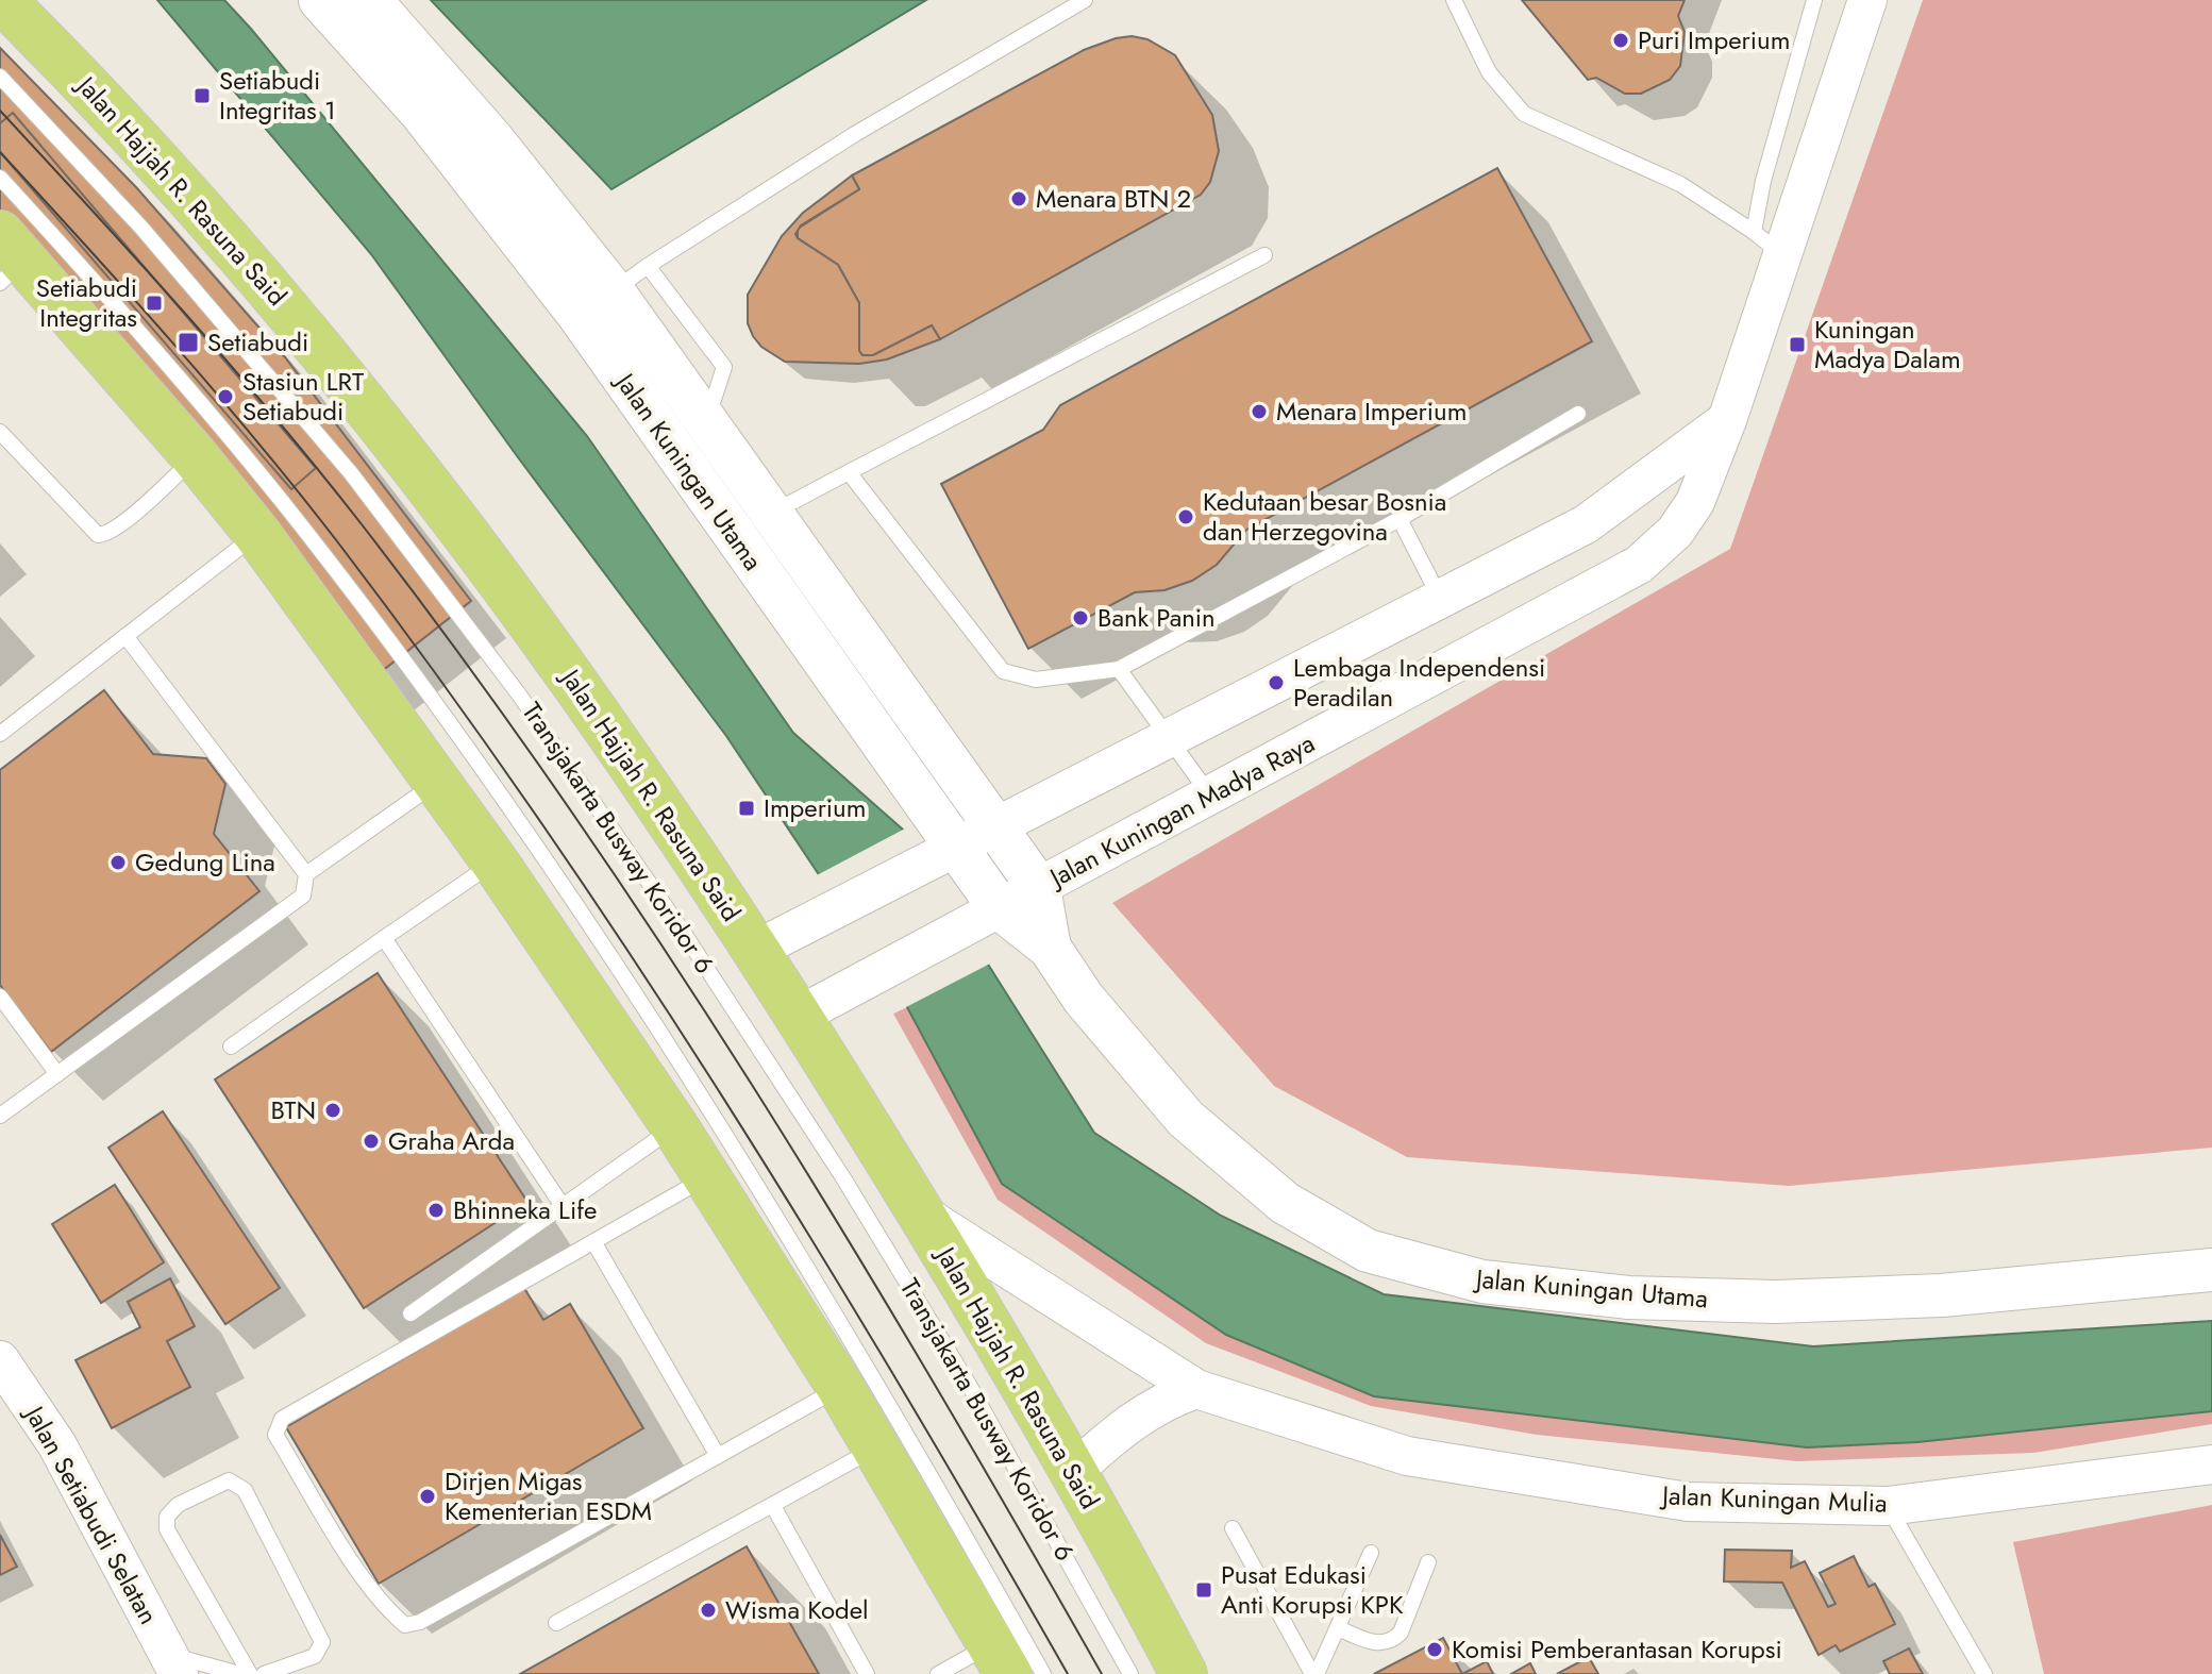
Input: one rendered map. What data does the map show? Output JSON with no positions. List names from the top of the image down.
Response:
{
  "streets": {
    "main road": ["Jalan Hajjah R. Rasuna Said", "Jalan Kuningan Utama"],
    "street": ["Jalan Kuningan Madya Raya", "Jalan Kuningan Mulia", "Jalan Setiabudi Selatan"],
    "lane": ["Transjakarta Busway Koridor 6"]
  },
  "crossings": [
    ["Jalan Hajjah R. Rasuna Said", "Jalan Kuningan Madya Raya"],
    ["Jalan Hajjah R. Rasuna Said", "Jalan Kuningan Mulia"],
    ["Jalan Kuningan Utama", "Jalan Kuningan Madya Raya"]
  ],
  "places": {
    "other": [
      "Puri Imperium",
      "Menara BTN 2",
      "Stasiun LRT Setiabudi",
      "Menara Imperium",
      "Kedutaan besar Bosnia dan Herzegovina",
      "Bank Panin",
      "Lembaga Independensi Peradilan",
      "Gedung Lina",
      "BTN",
      "Graha Arda",
      "Bhinneka Life",
      "Dirjen Migas Kementerian ESDM",
      "Wisma Kodel",
      "Komisi Pemberantasan Korupsi"
    ],
    "transit": [
      "Setiabudi Integritas 1",
      "Setiabudi Integritas",
      "Setiabudi",
      "Kuningan Madya Dalam",
      "Imperium",
      "Pusat Edukasi Anti Korupsi KPK"
    ]
  }
}
